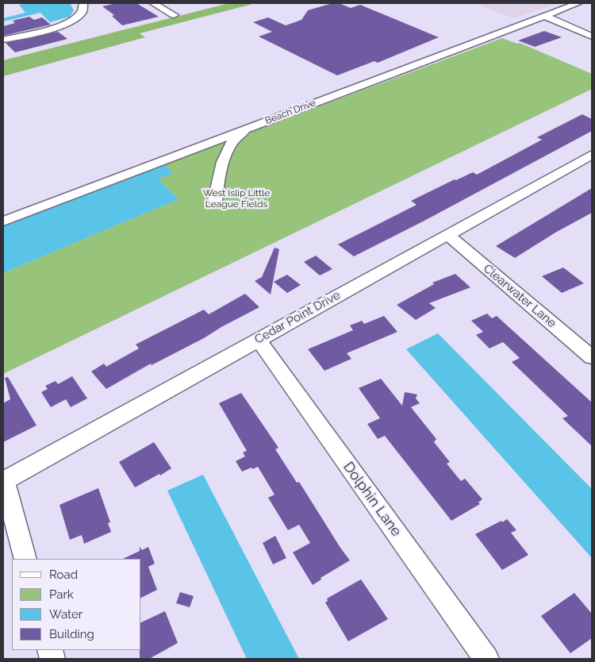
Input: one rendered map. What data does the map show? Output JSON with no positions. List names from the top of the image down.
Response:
{
  "streets": {
    "street": [
      "Beach Drive",
      "Clearwater Lane",
      "Cedar Point Drive",
      "Dolphin Lane"
    ]
  },
  "crossings": [
    ["Clearwater Lane", "Cedar Point Drive"],
    ["Cedar Point Drive", "Dolphin Lane"]
  ],
  "parks": ["West Islip Little League Fields"],
  "legend": [
    "Road",
    "Park",
    "Water",
    "Building"
  ]
}
